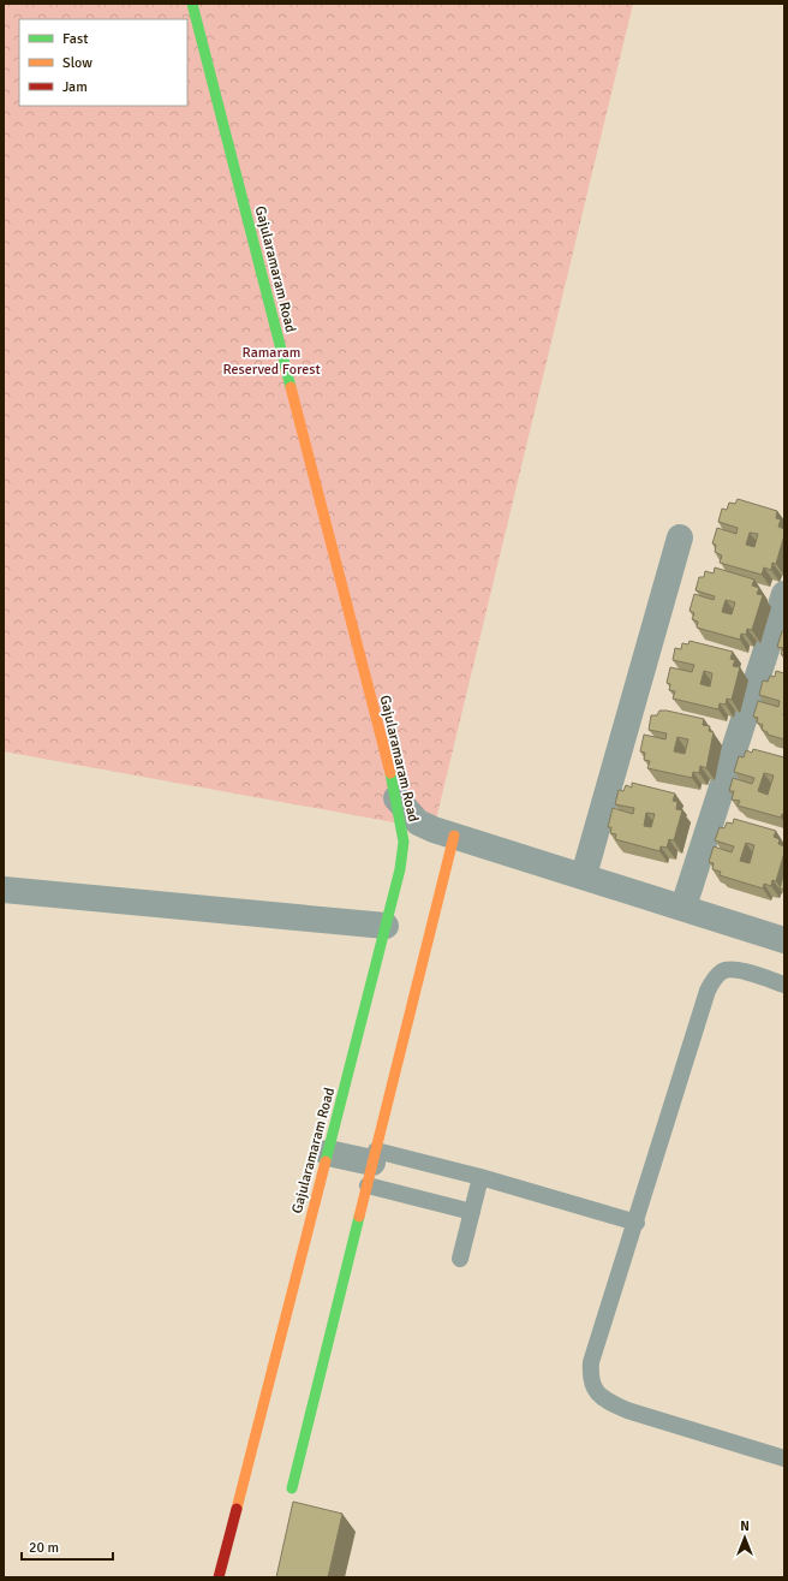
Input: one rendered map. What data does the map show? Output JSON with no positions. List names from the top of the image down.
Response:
{
  "streets": {
    "main road": ["Gajularamaram Road"]
  },
  "parks": ["Ramaram Reserved Forest"],
  "legend": ["Fast", "Slow", "Jam"],
  "scale_bar": "20 m",
  "north": "top"
}
